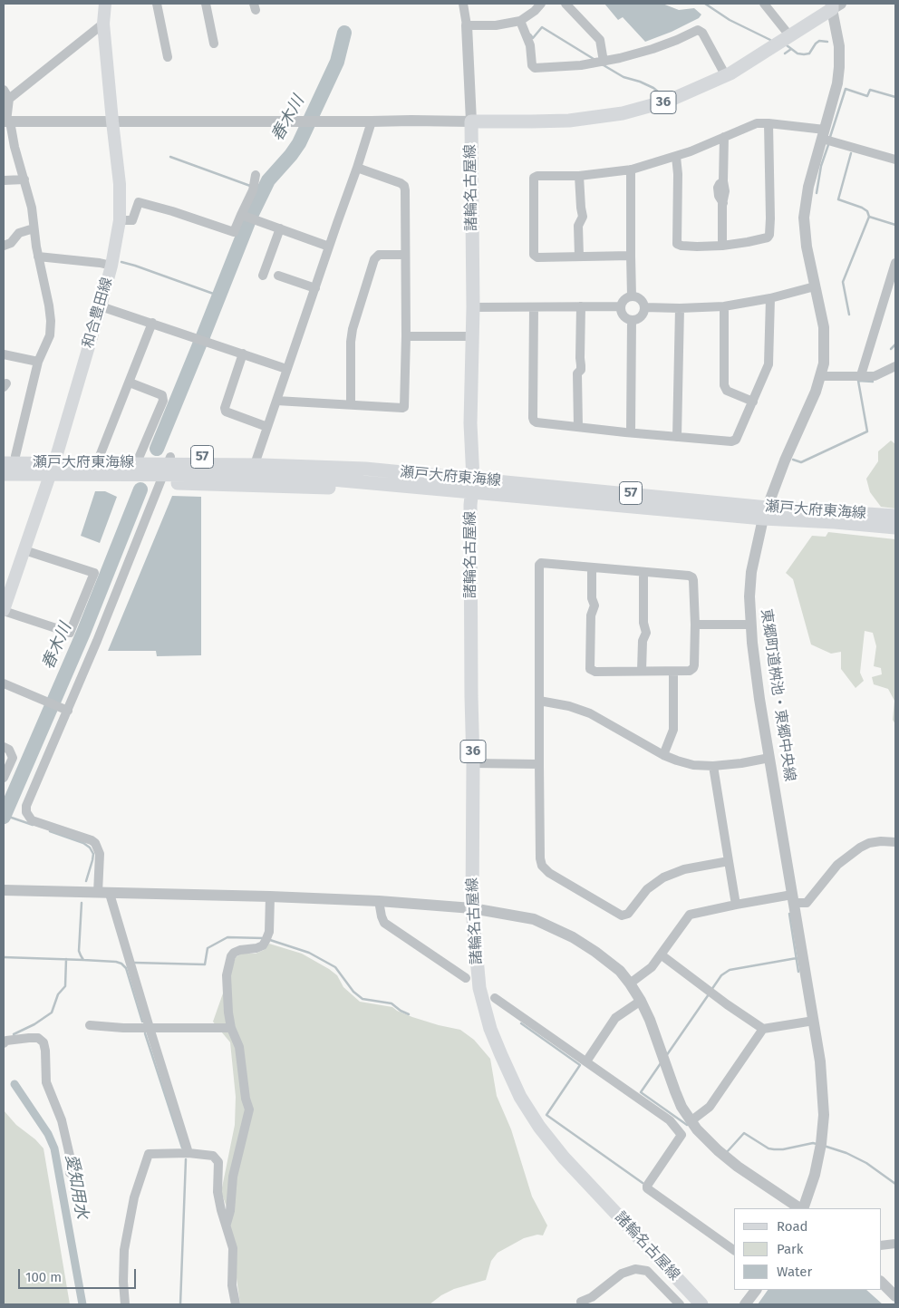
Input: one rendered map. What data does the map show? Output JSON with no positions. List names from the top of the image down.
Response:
{
  "streets": {
    "main road": [
      "36",
      "諸輪名古屋線",
      "和合豊田線",
      "57",
      "瀬戸大府東海線"
    ],
    "street": ["東郷町道桝池・東郷中央線"]
  },
  "crossings": [
    ["36", "諸輪名古屋線"],
    ["36", "東郷町道桝池・東郷中央線"],
    ["諸輪名古屋線", "瀬戸大府東海線"],
    ["和合豊田線", "57"],
    ["57", "瀬戸大府東海線"],
    ["瀬戸大府東海線", "東郷町道桝池・東郷中央線"]
  ],
  "water": ["春木川", "愛知用水"],
  "legend": ["Road", "Park", "Water"],
  "scale_bar": "100 m"
}
